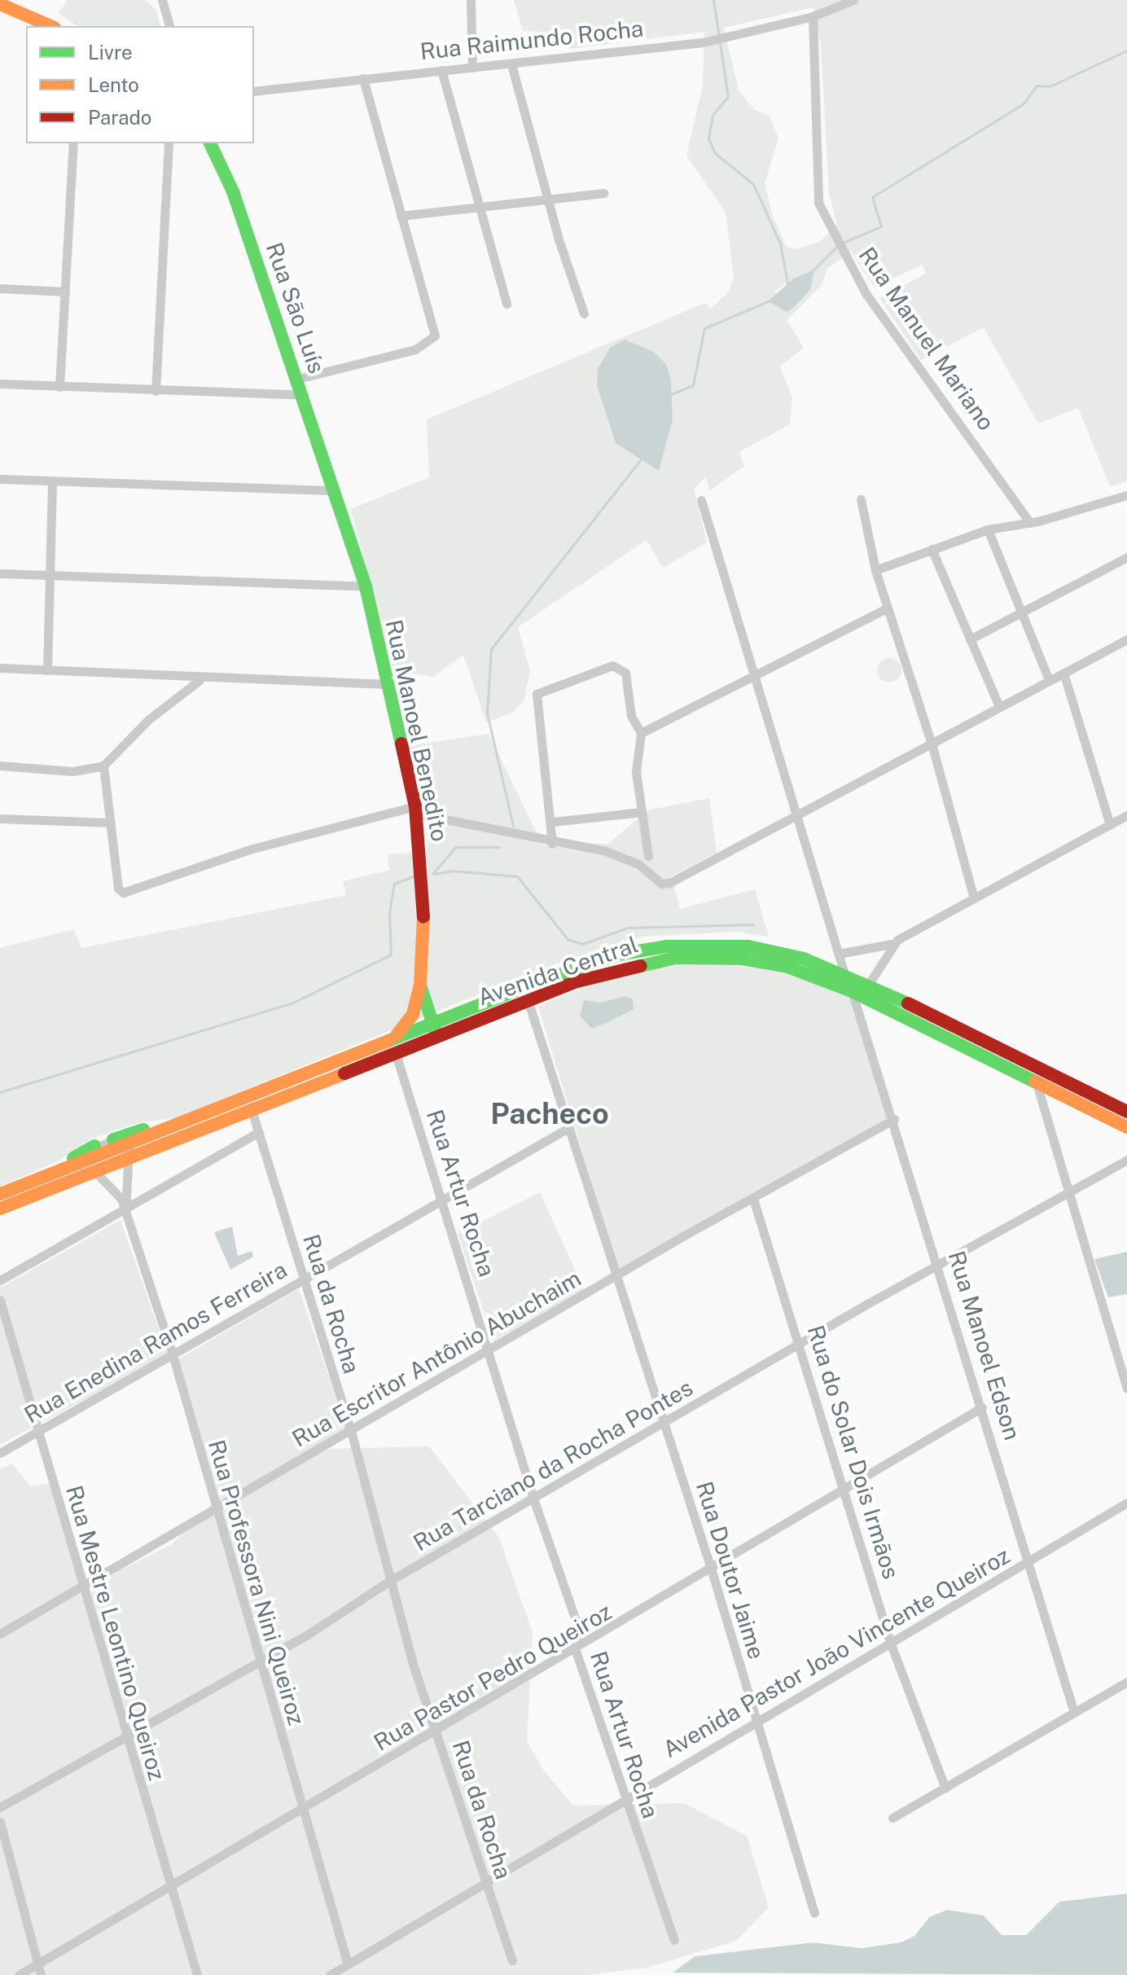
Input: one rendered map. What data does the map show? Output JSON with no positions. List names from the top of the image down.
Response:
{
  "streets": {
    "main road": ["Rua São Luís", "Rua Manoel Benedito", "Avenida Central"],
    "street": [
      "Rua Raimundo Rocha",
      "Rua Manuel Mariano",
      "Rua Artur Rocha",
      "Rua da Rocha",
      "Rua Enedina Ramos Ferreira",
      "Rua Manoel Edson",
      "Rua Escritor Antônio Abuchaim",
      "Rua do Solar Dois Irmãos",
      "Rua Tarciano da Rocha Pontes",
      "Rua Doutor Jaime",
      "Rua Professora Nini Queiroz",
      "Rua Mestre Leontino Queiroz",
      "Avenida Pastor João Vincente Queiroz",
      "Rua Pastor Pedro Queiroz"
    ]
  },
  "crossings": [
    ["Rua Raimundo Rocha", "Rua Manuel Mariano"],
    ["Rua São Luís", "Rua Manoel Benedito"],
    ["Rua Manoel Benedito", "Avenida Central"],
    ["Avenida Central", "Rua Artur Rocha"],
    ["Avenida Central", "Rua da Rocha"],
    ["Avenida Central", "Rua Manoel Edson"],
    ["Avenida Central", "Rua Doutor Jaime"],
    ["Rua Artur Rocha", "Rua Enedina Ramos Ferreira"],
    ["Rua Artur Rocha", "Rua Escritor Antônio Abuchaim"],
    ["Rua Artur Rocha", "Rua Tarciano da Rocha Pontes"],
    ["Rua Artur Rocha", "Avenida Pastor João Vincente Queiroz"],
    ["Rua Artur Rocha", "Rua Pastor Pedro Queiroz"],
    ["Rua da Rocha", "Rua Enedina Ramos Ferreira"],
    ["Rua da Rocha", "Rua Escritor Antônio Abuchaim"],
    ["Rua da Rocha", "Rua Tarciano da Rocha Pontes"],
    ["Rua da Rocha", "Avenida Pastor João Vincente Queiroz"],
    ["Rua da Rocha", "Rua Pastor Pedro Queiroz"],
    ["Rua Enedina Ramos Ferreira", "Rua Doutor Jaime"],
    ["Rua Enedina Ramos Ferreira", "Rua Professora Nini Queiroz"],
    ["Rua Enedina Ramos Ferreira", "Rua Mestre Leontino Queiroz"],
    ["Rua Manoel Edson", "Rua Escritor Antônio Abuchaim"],
    ["Rua Manoel Edson", "Rua Tarciano da Rocha Pontes"],
    ["Rua Manoel Edson", "Avenida Pastor João Vincente Queiroz"],
    ["Rua Manoel Edson", "Rua Pastor Pedro Queiroz"],
    ["Rua Escritor Antônio Abuchaim", "Rua do Solar Dois Irmãos"],
    ["Rua Escritor Antônio Abuchaim", "Rua Doutor Jaime"],
    ["Rua Escritor Antônio Abuchaim", "Rua Professora Nini Queiroz"],
    ["Rua Escritor Antônio Abuchaim", "Rua Mestre Leontino Queiroz"],
    ["Rua do Solar Dois Irmãos", "Rua Tarciano da Rocha Pontes"],
    ["Rua do Solar Dois Irmãos", "Avenida Pastor João Vincente Queiroz"],
    ["Rua do Solar Dois Irmãos", "Rua Pastor Pedro Queiroz"],
    ["Rua Tarciano da Rocha Pontes", "Rua Doutor Jaime"],
    ["Rua Tarciano da Rocha Pontes", "Rua Professora Nini Queiroz"],
    ["Rua Tarciano da Rocha Pontes", "Rua Mestre Leontino Queiroz"],
    ["Rua Doutor Jaime", "Avenida Pastor João Vincente Queiroz"],
    ["Rua Doutor Jaime", "Rua Pastor Pedro Queiroz"],
    ["Rua Professora Nini Queiroz", "Avenida Pastor João Vincente Queiroz"],
    ["Rua Professora Nini Queiroz", "Rua Pastor Pedro Queiroz"],
    ["Rua Mestre Leontino Queiroz", "Rua Pastor Pedro Queiroz"]
  ],
  "districts": ["Pacheco"],
  "legend": ["Livre", "Lento", "Parado"]
}
